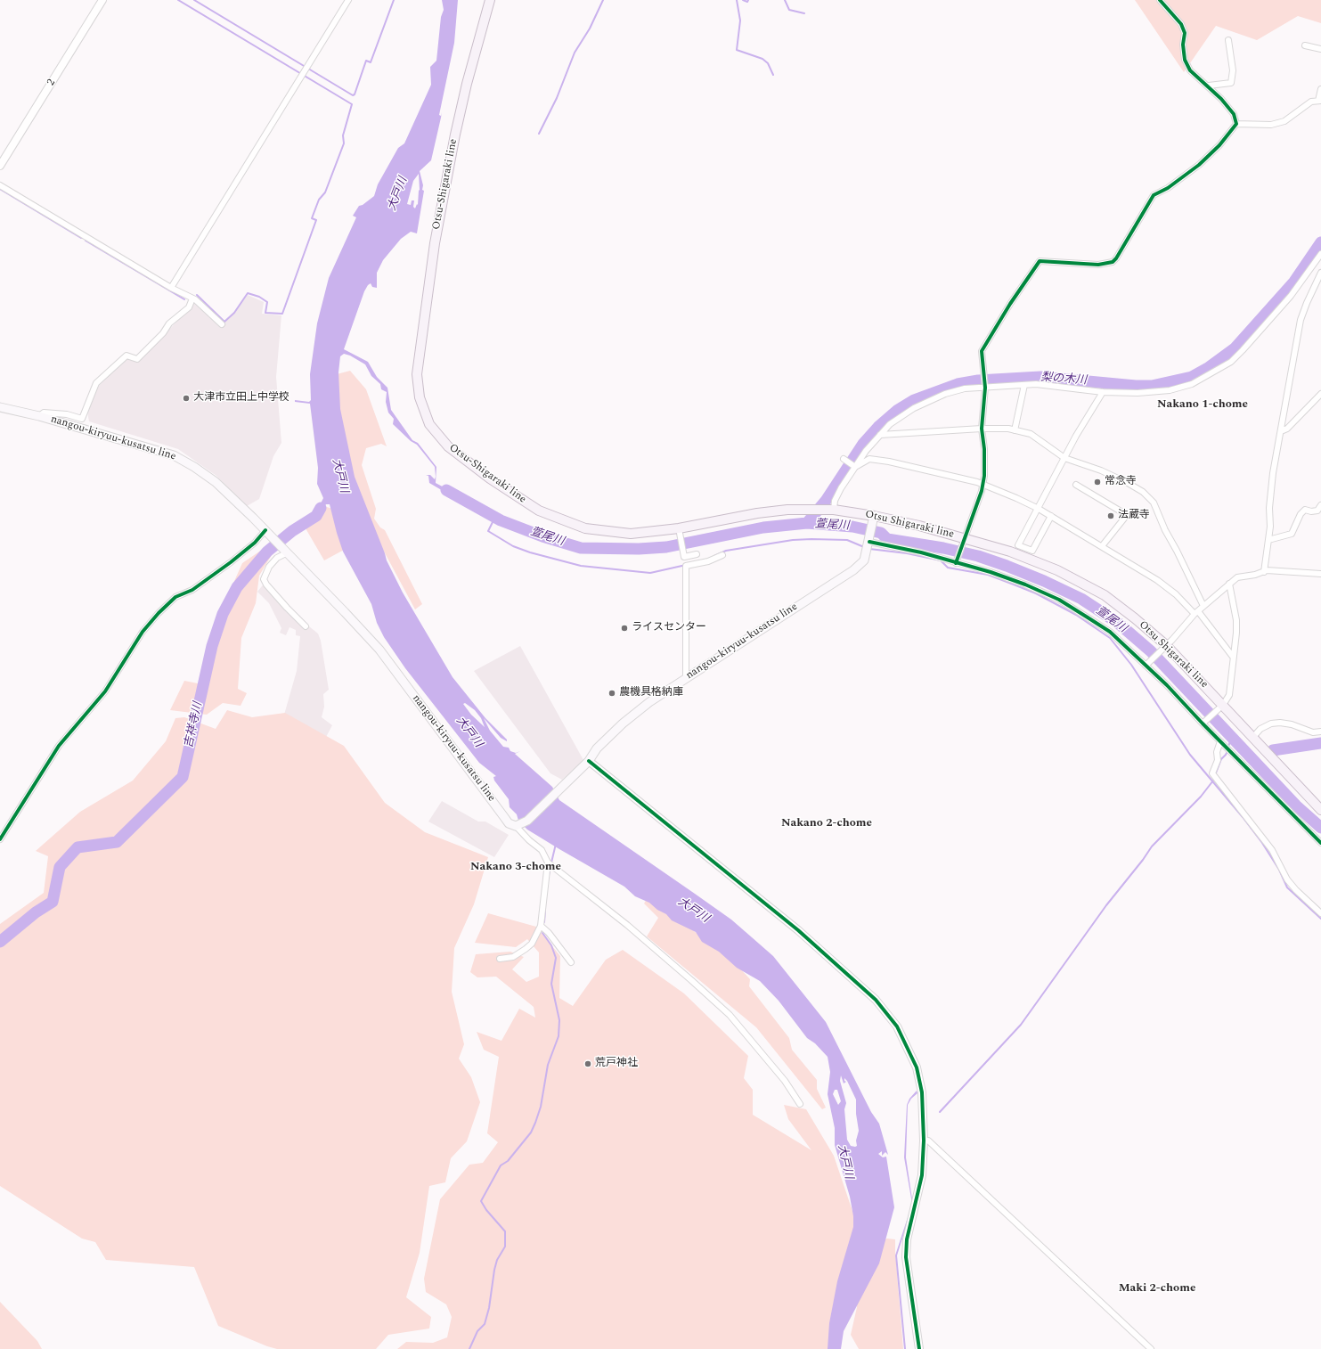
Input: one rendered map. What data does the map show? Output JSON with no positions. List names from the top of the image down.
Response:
{
  "streets": {
    "main road": ["Otsu-Shigaraki line", "nangou-kiryuu-kusatsu line", "Otsu Shigaraki line"],
    "street": ["2"]
  },
  "crossings": [
    ["Otsu-Shigaraki line", "Otsu Shigaraki line"],
    ["nangou-kiryuu-kusatsu line", "Otsu Shigaraki line"]
  ],
  "districts": [
    "Nakano 1-chome",
    "Nakano 2-chome",
    "Nakano 3-chome",
    "Maki 2-chome"
  ],
  "water": [
    "大戸川",
    "梨の木川",
    "萱尾川",
    "吉祥寺川"
  ],
  "places": [
    "大津市立田上中学校",
    "常念寺",
    "法蔵寺",
    "ライスセンター",
    "農機具格納庫",
    "荒戸神社"
  ]
}
